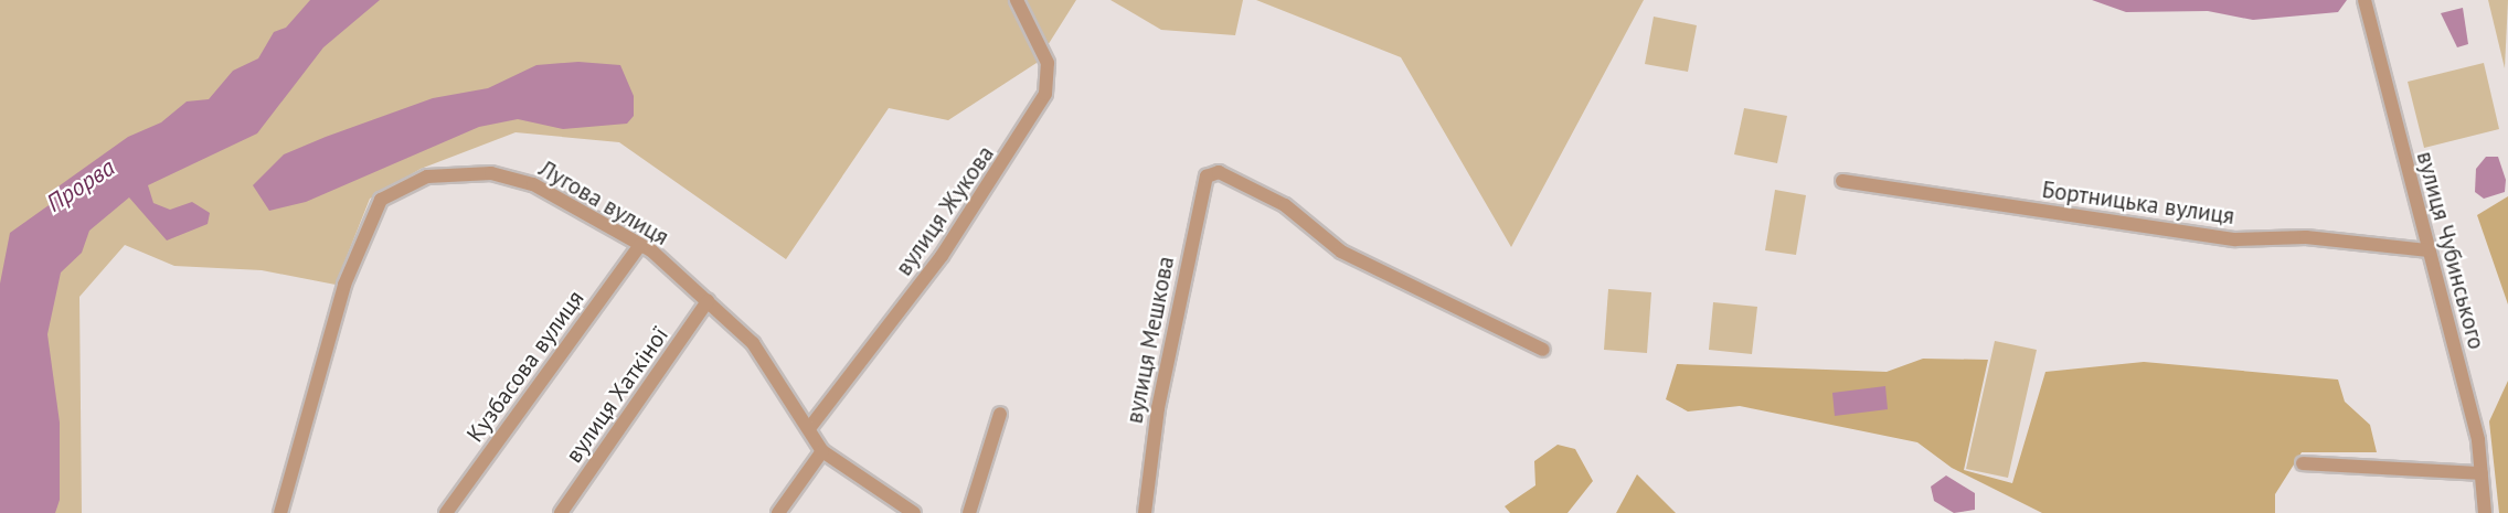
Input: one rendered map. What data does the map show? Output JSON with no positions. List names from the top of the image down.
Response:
{
  "streets": {
    "street": [
      "Лугова вулиця",
      "Бортницька вулиця",
      "вулиця Жукова",
      "вулиця Чубинського",
      "вулиця Мешкова",
      "Кузбасова вулиця",
      "вулиця Хаткіної"
    ]
  },
  "crossings": [
    ["Лугова вулиця", "вулиця Жукова"],
    ["Лугова вулиця", "Кузбасова вулиця"],
    ["Лугова вулиця", "вулиця Хаткіної"],
    ["Бортницька вулиця", "вулиця Чубинського"]
  ],
  "water": ["Прорва"]
}
